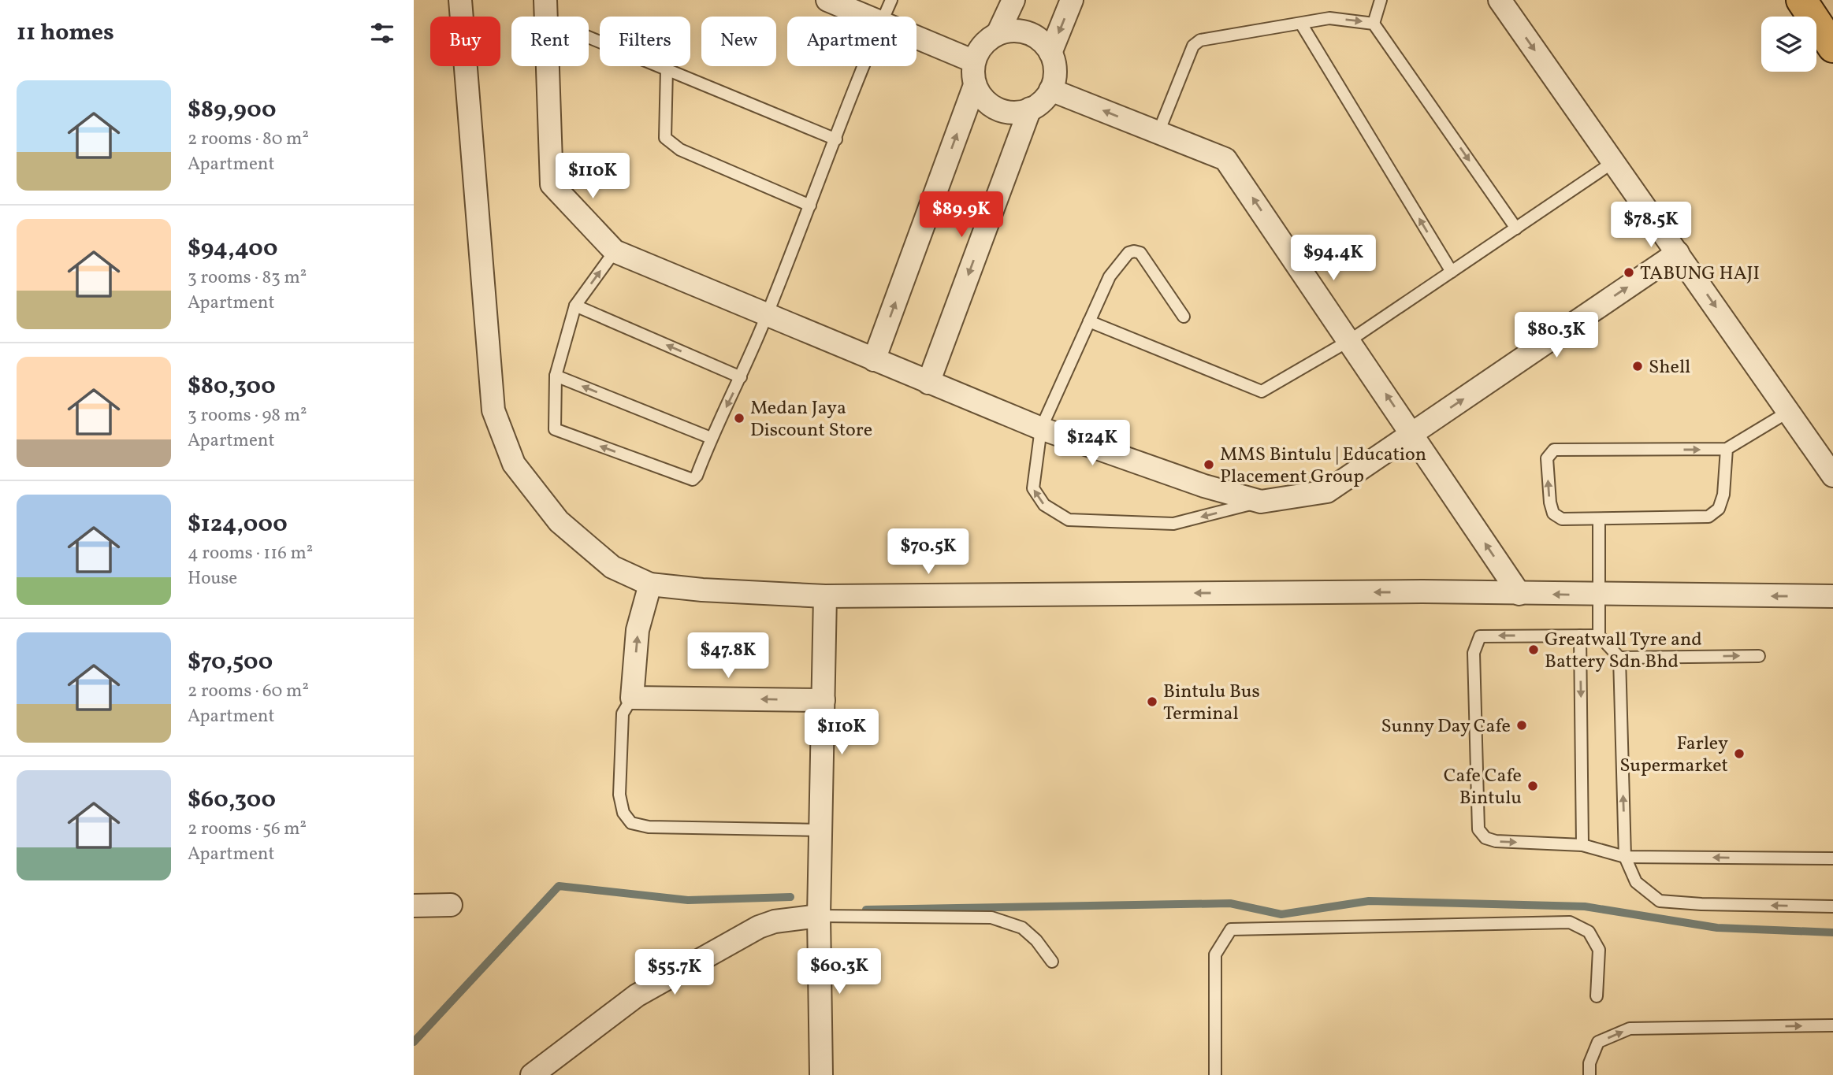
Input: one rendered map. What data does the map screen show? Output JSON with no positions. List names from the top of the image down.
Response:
{
  "places": [
    "TABUNG HAJI",
    "Shell",
    "Medan Jaya Discount Store",
    "MMS Bintulu | Education Placement Group",
    "Greatwall Tyre and Battery Sdn Bhd",
    "Bintulu Bus Terminal",
    "Sunny Day Cafe",
    "Farley Supermarket",
    "Cafe Cafe Bintulu"
  ],
  "page": {
    "heading": "11 homes",
    "chip": [
      "Buy",
      "Rent",
      "Filters",
      "New",
      "Apartment"
    ],
    "list": [
      {
        "name": "$89,900",
        "note": "2 rooms · 80 m² · Apartment"
      },
      {
        "name": "$94,400",
        "note": "3 rooms · 83 m² · Apartment"
      },
      {
        "name": "$80,300",
        "note": "3 rooms · 98 m² · Apartment"
      },
      {
        "name": "$124,000",
        "note": "4 rooms · 116 m² · House"
      },
      {
        "name": "$70,500",
        "note": "2 rooms · 60 m² · Apartment"
      },
      {
        "name": "$60,300",
        "note": "2 rooms · 56 m² · Apartment"
      }
    ],
    "price": [
      "$110K",
      "$89.9K",
      "$78.5K",
      "$94.4K",
      "$80.3K",
      "$124K",
      "$70.5K",
      "$47.8K",
      "$110K",
      "$60.3K",
      "$55.7K"
    ]
  }
}
